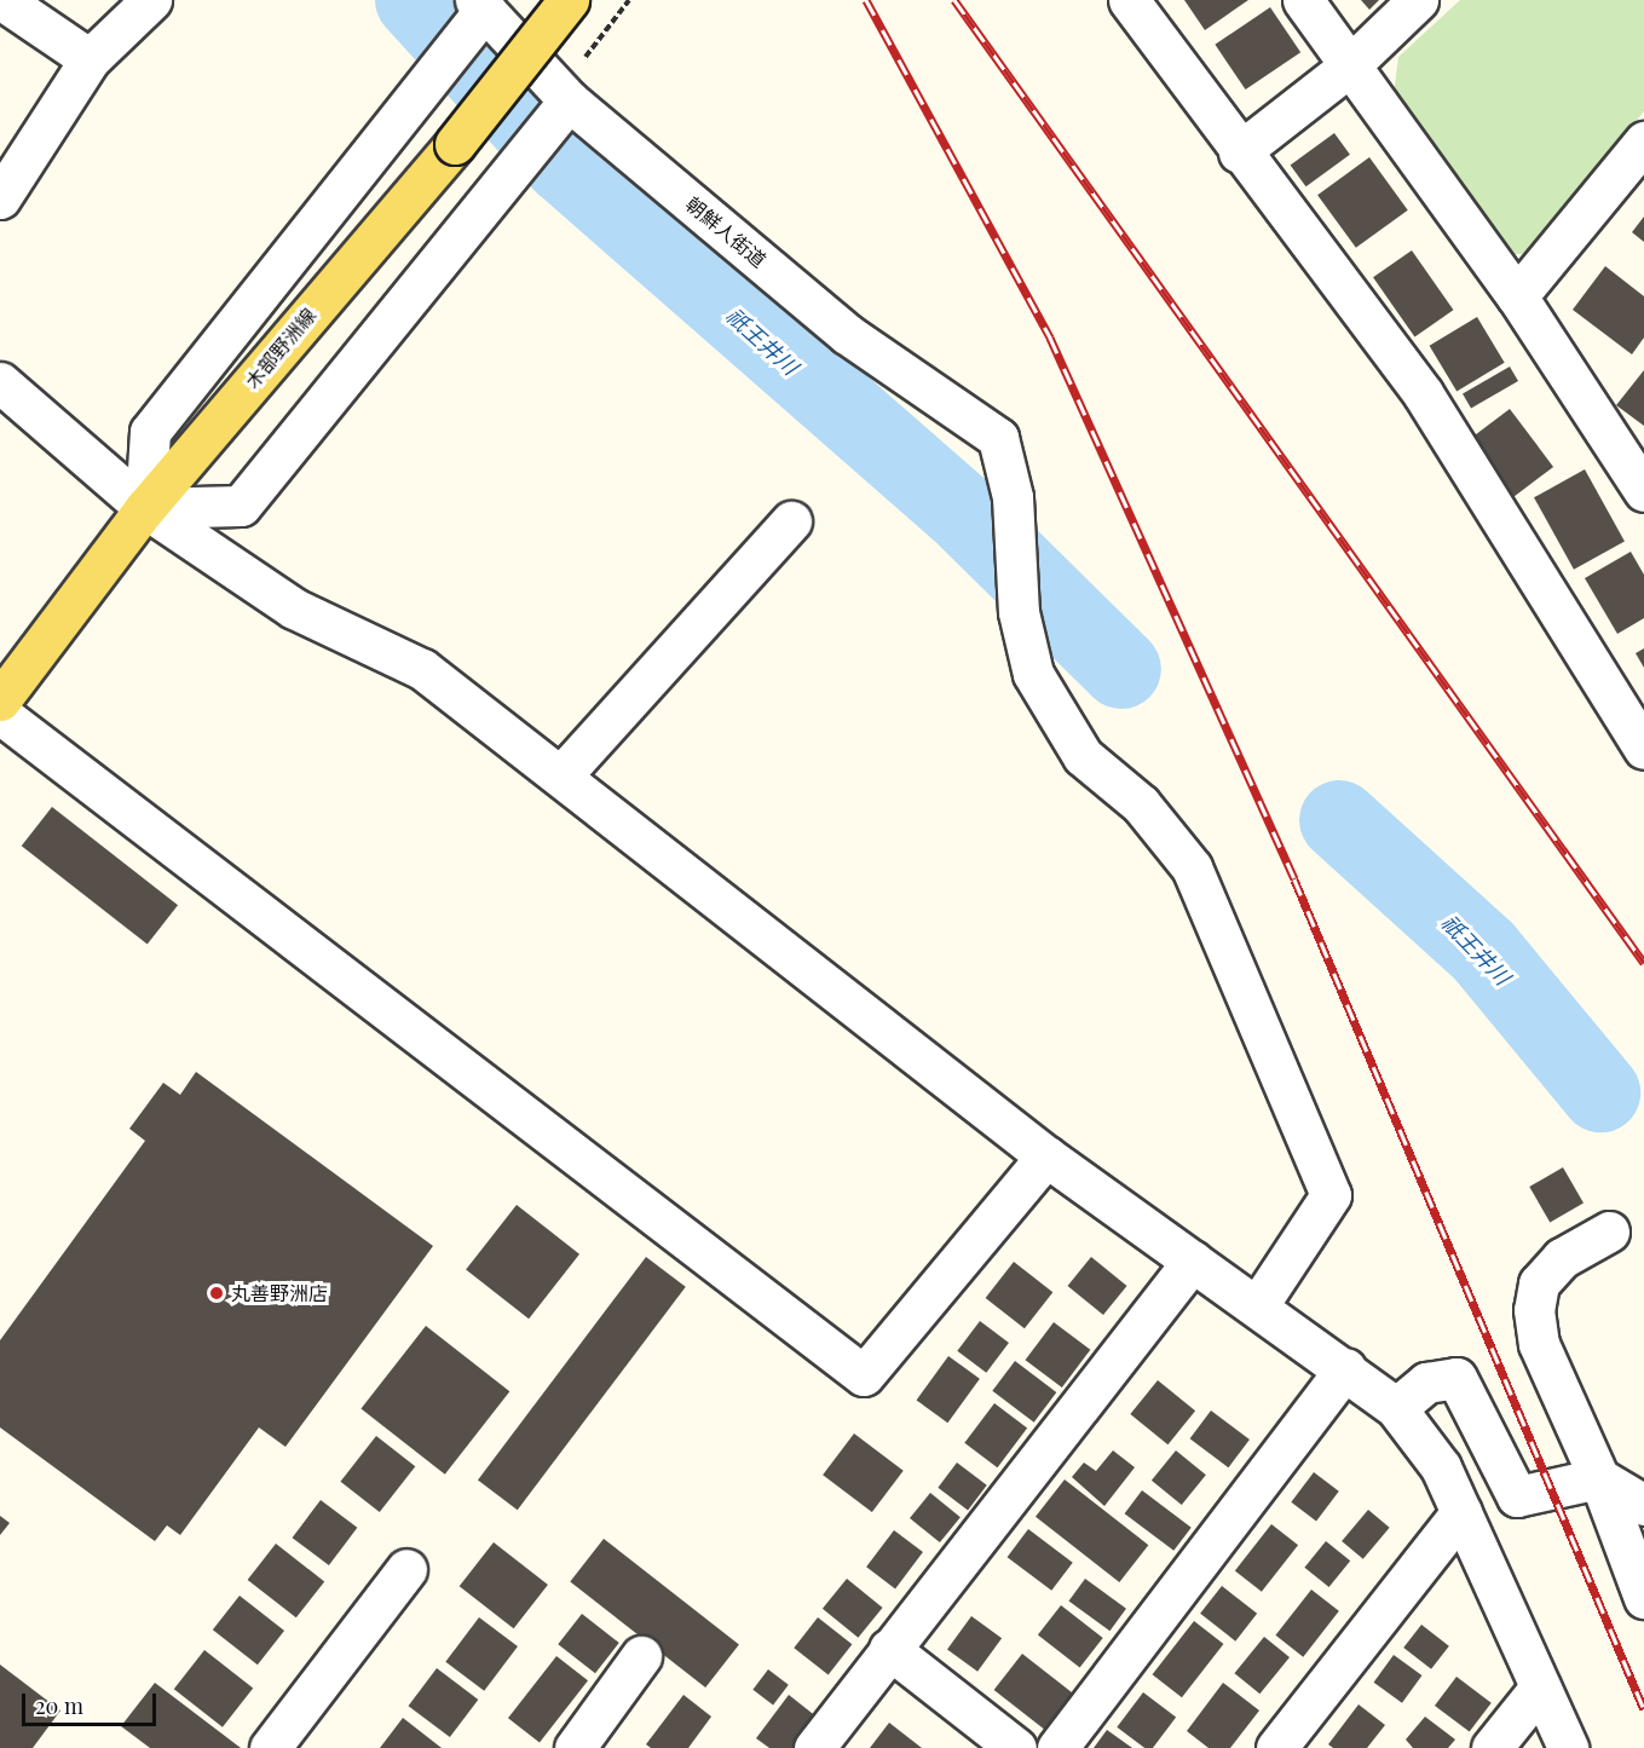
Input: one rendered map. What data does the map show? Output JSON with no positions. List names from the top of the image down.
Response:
{
  "streets": {
    "main road": ["木部野洲線"],
    "street": ["朝鮮人街道"]
  },
  "water": ["祇王井川"],
  "places": ["丸善野洲店"],
  "scale_bar": "20 m"
}
